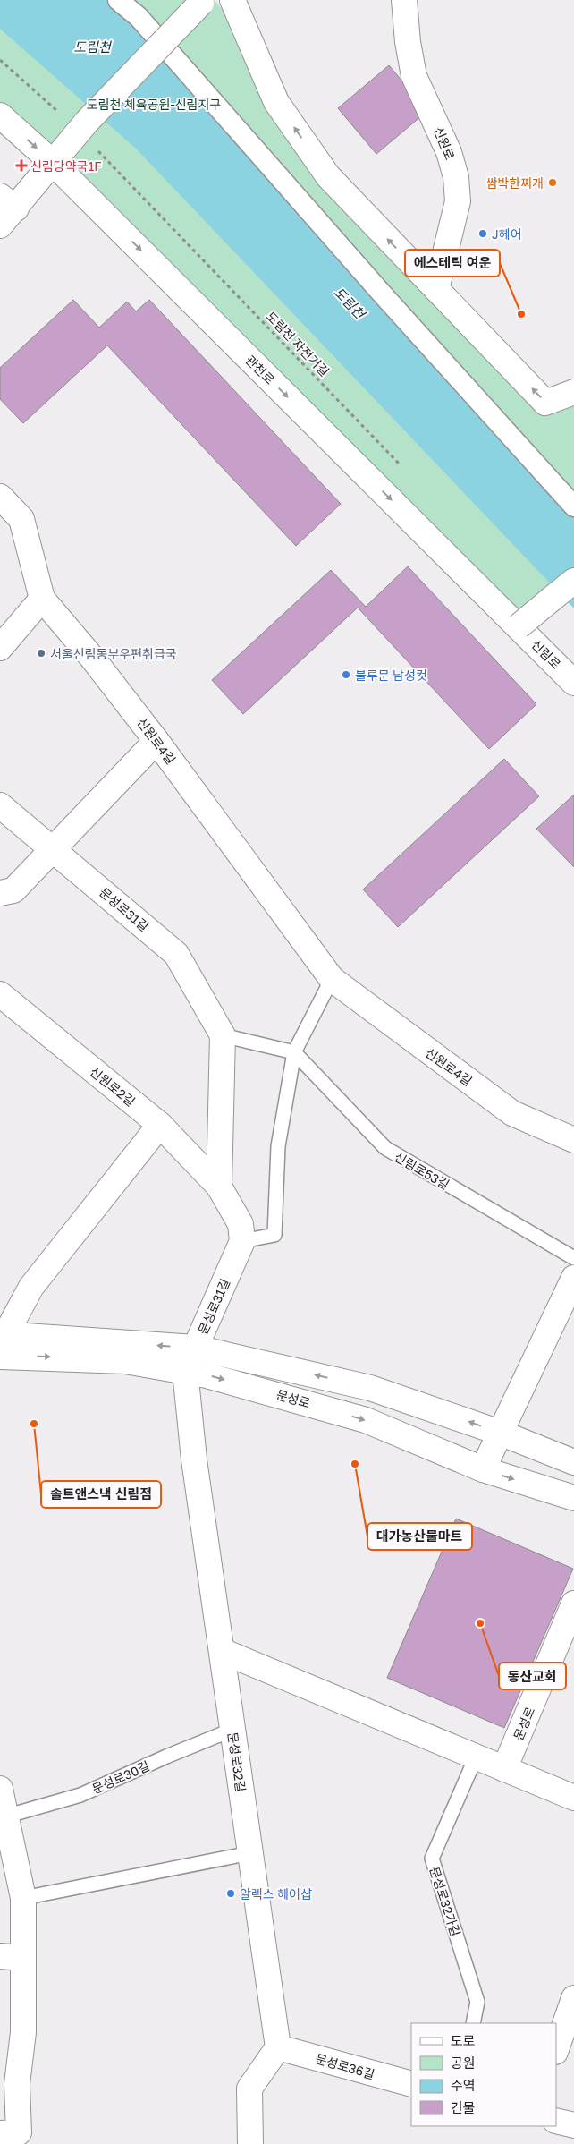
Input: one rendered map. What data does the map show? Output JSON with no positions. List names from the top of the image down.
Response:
{
  "streets": {
    "street": [
      "신원로",
      "관천로",
      "신림로",
      "신원로4길",
      "문성로31길",
      "신원로2길",
      "문성로",
      "문성로32길",
      "문성로36길"
    ],
    "lane": ["신림로53길", "문성로30길", "문성로32가길"],
    "path": ["도림천 자전거길"]
  },
  "crossings": [
    ["관천로", "신림로"],
    ["문성로31길", "문성로"],
    ["문성로31길", "문성로32길"],
    ["문성로", "문성로32길"],
    ["문성로32길", "문성로30길"],
    ["문성로32길", "문성로36길"]
  ],
  "water": ["도림천"],
  "parks": ["도림천 체육공원-신림지구"],
  "places": {
    "health": ["신림당약국1F"],
    "other": [
      "쌈박한찌개",
      "J헤어",
      "에스테틱 여운",
      "서울신림동부우편취급국",
      "블루문 남성컷",
      "솔트앤스낵 신림점",
      "대가농산물마트",
      "동산교회",
      "알렉스 헤어샵"
    ]
  },
  "legend": [
    "도로",
    "공원",
    "수역",
    "건물"
  ]
}
